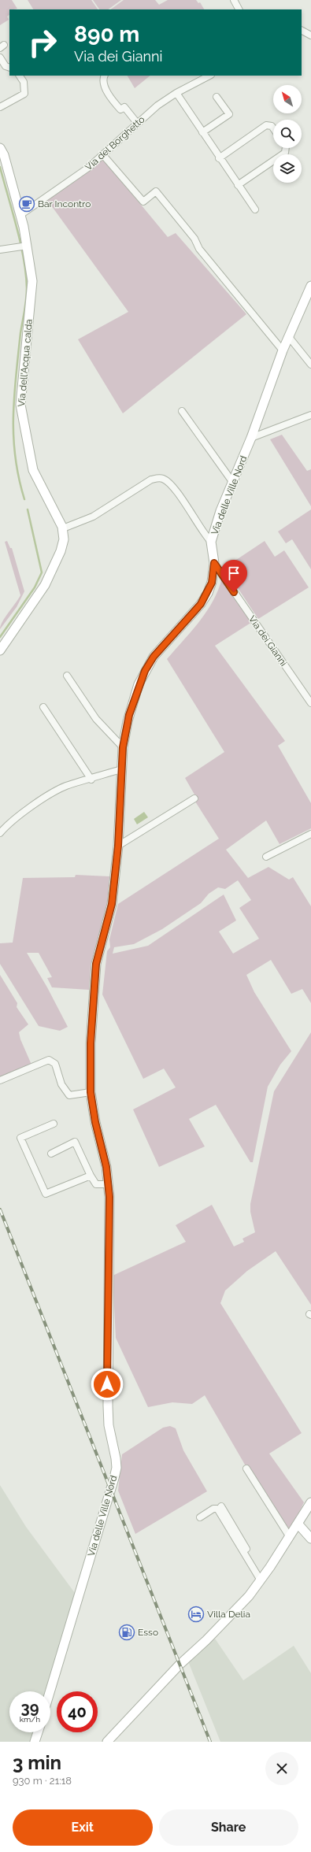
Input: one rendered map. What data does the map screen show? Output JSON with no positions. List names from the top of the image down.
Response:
{
  "streets": {
    "street": [
      "Via del Borghetto",
      "Via dell'Acqua calda",
      "Via delle Ville Nord",
      "Via dei Gianni"
    ]
  },
  "crossings": [
    ["Via del Borghetto", "Via dell'Acqua calda"],
    ["Via delle Ville Nord", "Via dei Gianni"]
  ],
  "places": {
    "cafe": ["Bar Incontro"],
    "hotel": ["Villa Delia"],
    "fuel station": ["Esso"]
  },
  "north": "top left",
  "page": {
    "turn": ["890 m", "Via dei Gianni"],
    "speed": "39 km/h",
    "limit": "40",
    "heading": ["3 min", "930 m · 21:18"],
    "buttons": ["Exit", "Share"]
  }
}
